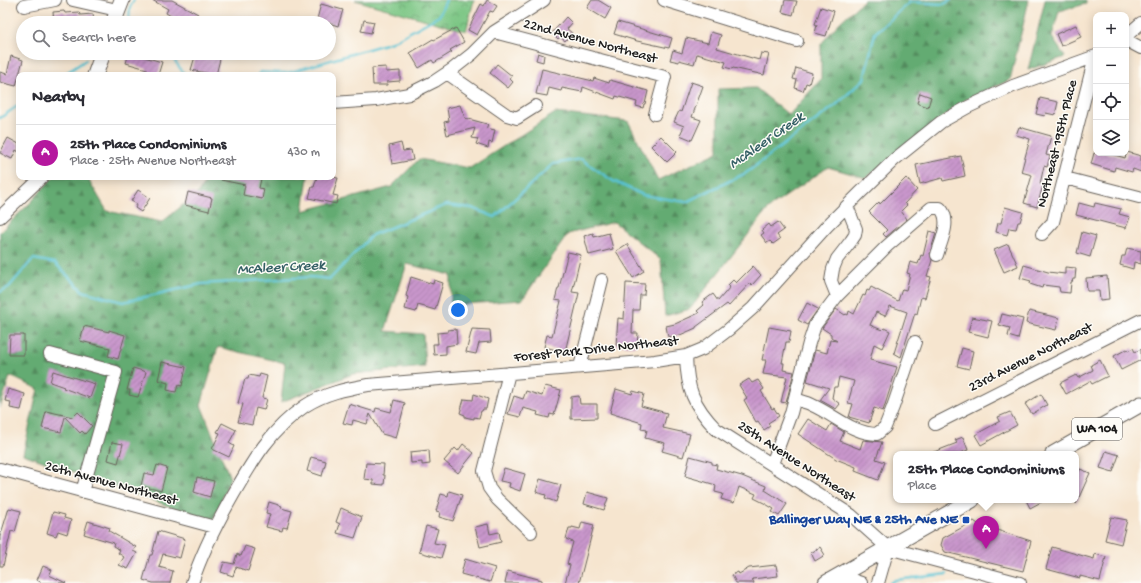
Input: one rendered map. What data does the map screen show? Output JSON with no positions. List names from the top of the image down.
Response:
{
  "streets": {
    "main road": ["WA 104"],
    "street": [
      "22nd Avenue Northeast",
      "Northeast 195th Place",
      "Forest Park Drive Northeast",
      "23rd Avenue Northeast",
      "25th Avenue Northeast",
      "26th Avenue Northeast"
    ]
  },
  "crossings": [
    ["Forest Park Drive Northeast", "25th Avenue Northeast"],
    ["Forest Park Drive Northeast", "26th Avenue Northeast"]
  ],
  "water": ["McAleer Creek"],
  "places": {
    "transit": ["Ballinger Way NE & 25th Ave NE"]
  },
  "page": {
    "map_buttons": ["+", "−"],
    "search": "Search here",
    "heading": "Nearby",
    "list": [
      {
        "mark": "A",
        "name": "25th Place Condominiums",
        "note": "Place · 25th Avenue Northeast",
        "value": "430 m"
      }
    ],
    "popup": ["25th Place Condominiums", "Place"],
    "pins": "A"
  }
}
